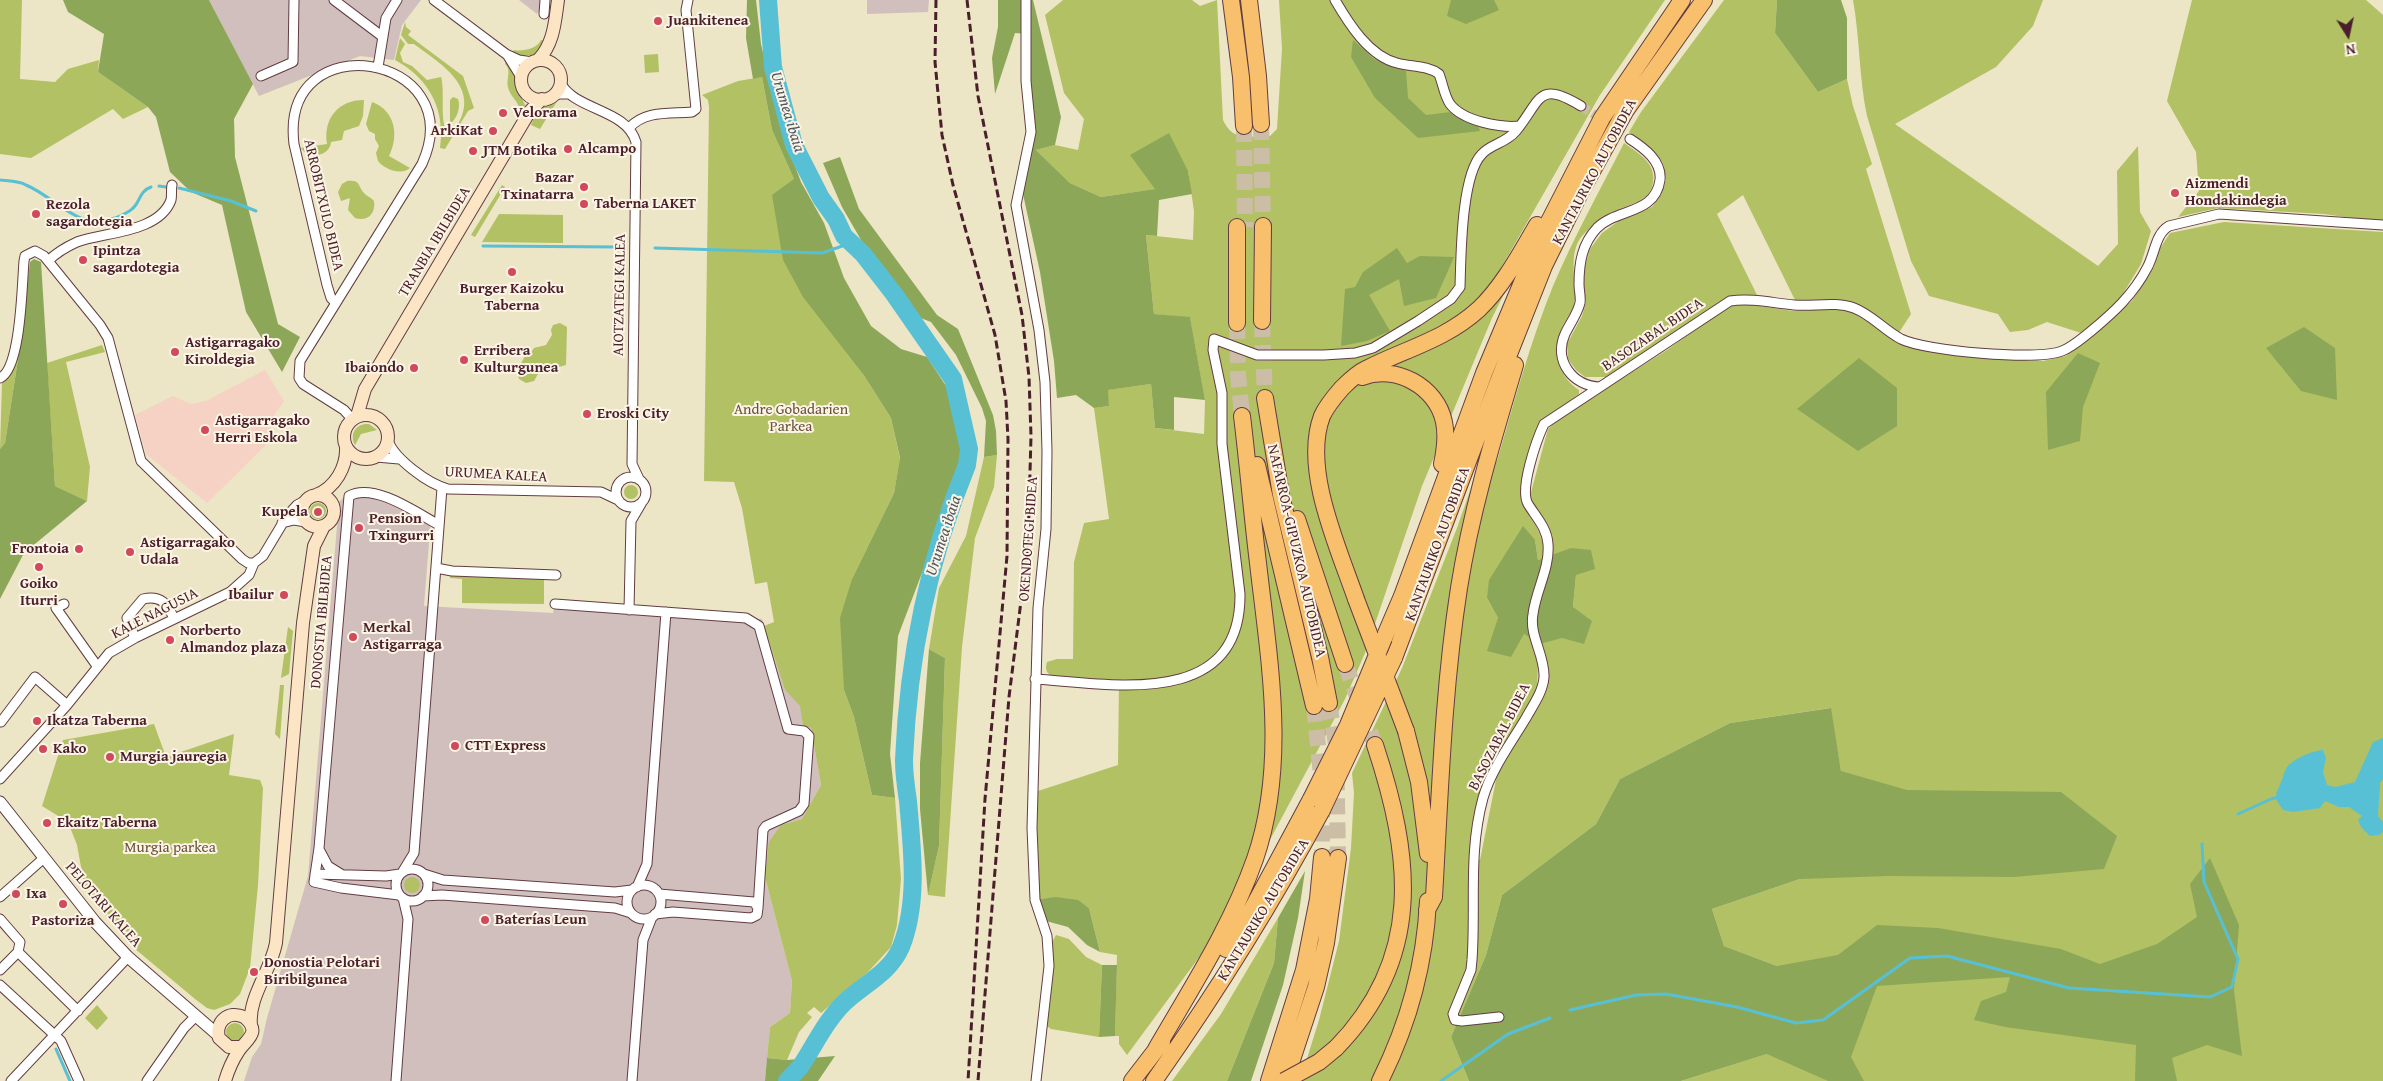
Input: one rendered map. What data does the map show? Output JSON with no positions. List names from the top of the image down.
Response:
{
  "streets": {
    "highway": ["KANTAURIKO AUTOBIDEA", "NAFARROA-GIPUZKOA AUTOBIDEA"],
    "main road": ["TRANBIA IBILBIDEA", "DONOSTIA IBILBIDEA"],
    "street": [
      "ARROBITXULO BIDEA",
      "AIOTZATEGI KALEA",
      "BASOZABAL BIDEA",
      "URUMEA KALEA",
      "OKENDOTEGI BIDEA",
      "KALE NAGUSIA",
      "PELOTARI KALEA"
    ]
  },
  "crossings": [
    ["KANTAURIKO AUTOBIDEA", "NAFARROA-GIPUZKOA AUTOBIDEA"],
    ["ARROBITXULO BIDEA", "TRANBIA IBILBIDEA"],
    ["ARROBITXULO BIDEA", "URUMEA KALEA"],
    ["TRANBIA IBILBIDEA", "URUMEA KALEA"],
    ["AIOTZATEGI KALEA", "URUMEA KALEA"],
    ["KALE NAGUSIA", "DONOSTIA IBILBIDEA"],
    ["DONOSTIA IBILBIDEA", "PELOTARI KALEA"]
  ],
  "water": ["Urumea ibaia"],
  "parks": ["Andre Gobadarien Parkea", "Murgia parkea"],
  "places": [
    "Juankitenea",
    "Velorama",
    "ArkiKat",
    "Alcampo",
    "JTM Botika",
    "Bazar Txinatarra",
    "Aizmendi Hondakindegia",
    "Taberna LAKET",
    "Rezola sagardotegia",
    "Ipintza sagardotegia",
    "Burger Kaizoku Taberna",
    "Astigarragako Kiroldegia",
    "Erribera Kulturgunea",
    "Ibaiondo",
    "Eroski City",
    "Astigarragako Herri Eskola",
    "Kupela",
    "Pension Txingurri",
    "Frontoia",
    "Astigarragako Udala",
    "Goiko Iturri",
    "Ibailur",
    "Merkal Astigarraga",
    "Norberto Almandoz plaza",
    "Ikatza Taberna",
    "CTT Express",
    "Kako",
    "Murgia jauregia",
    "Ekaitz Taberna",
    "Ixa",
    "Pastoriza",
    "Baterías Leun",
    "Donostia Pelotari Biribilgunea"
  ],
  "north": "bottom"
}
